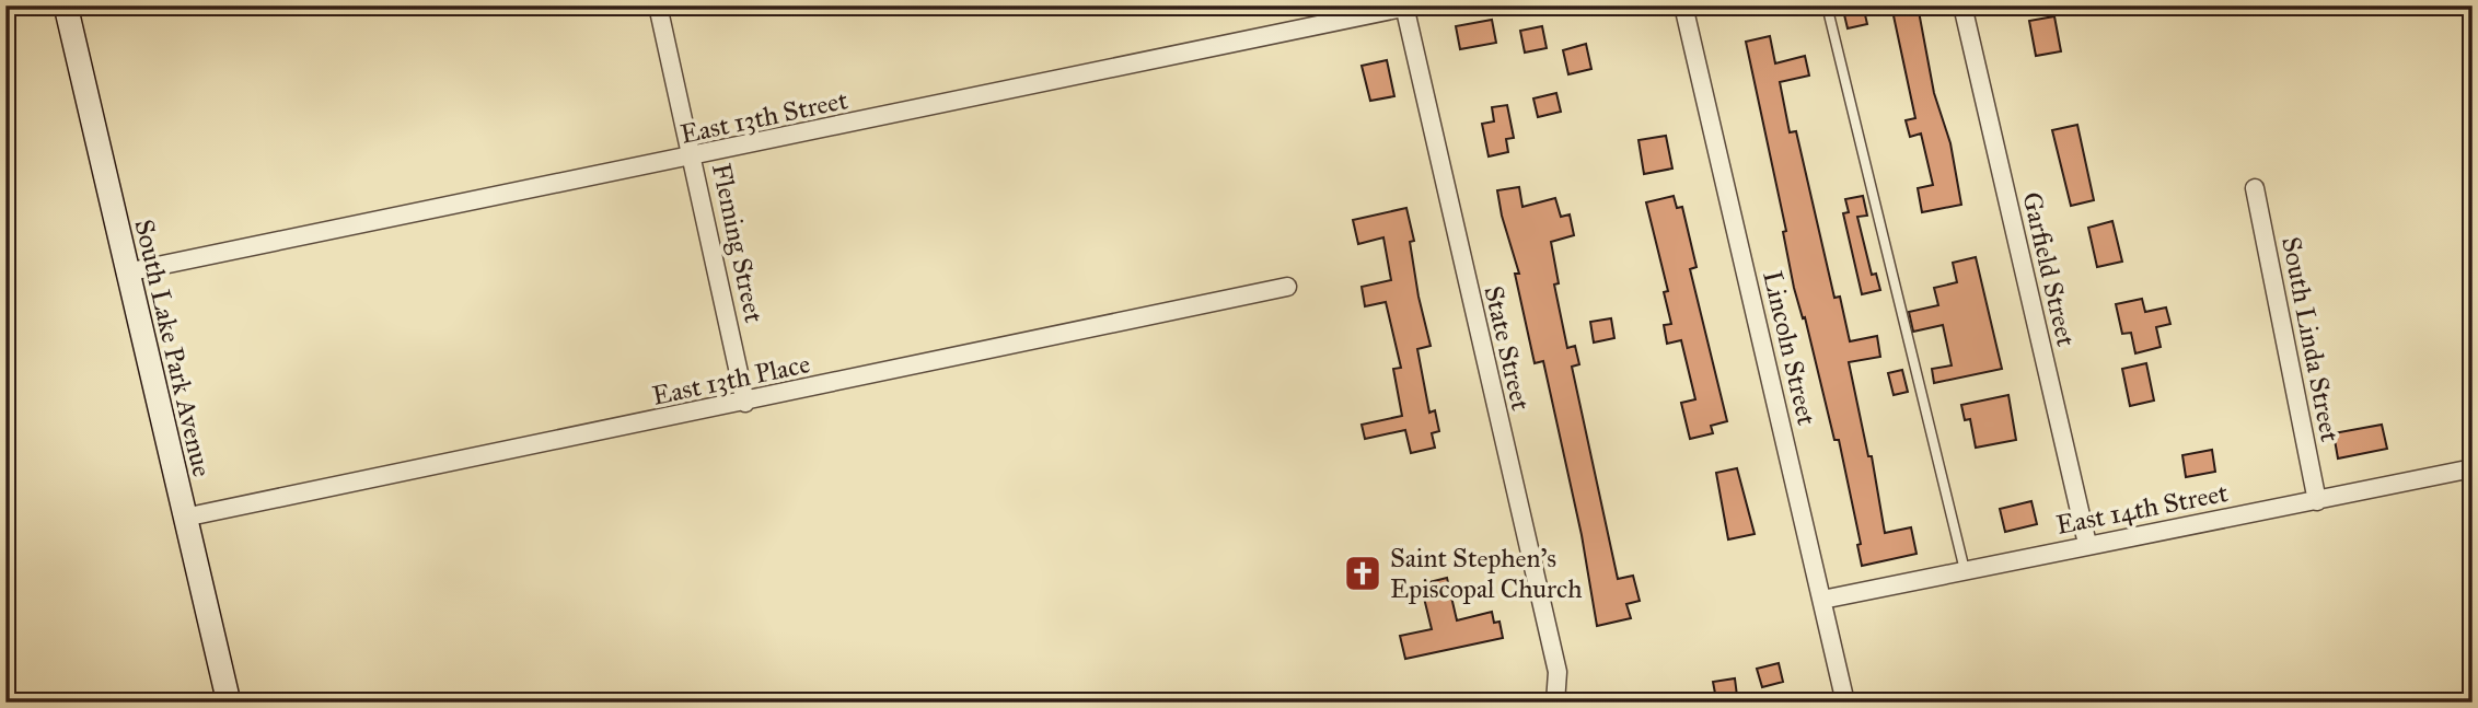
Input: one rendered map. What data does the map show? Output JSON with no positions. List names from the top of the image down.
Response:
{
  "streets": {
    "main road": ["South Lake Park Avenue"],
    "street": [
      "East 13th Street",
      "Fleming Street",
      "Garfield Street",
      "South Linda Street",
      "State Street",
      "Lincoln Street",
      "East 13th Place",
      "East 14th Street"
    ]
  },
  "crossings": [
    ["East 13th Street", "Fleming Street"],
    ["East 13th Street", "South Lake Park Avenue"],
    ["East 13th Street", "State Street"],
    ["Fleming Street", "East 13th Place"],
    ["Garfield Street", "East 14th Street"],
    ["South Linda Street", "East 14th Street"],
    ["South Lake Park Avenue", "East 13th Place"],
    ["Lincoln Street", "East 14th Street"]
  ],
  "places": {
    "church": ["Saint Stephen's Episcopal Church"]
  }
}
